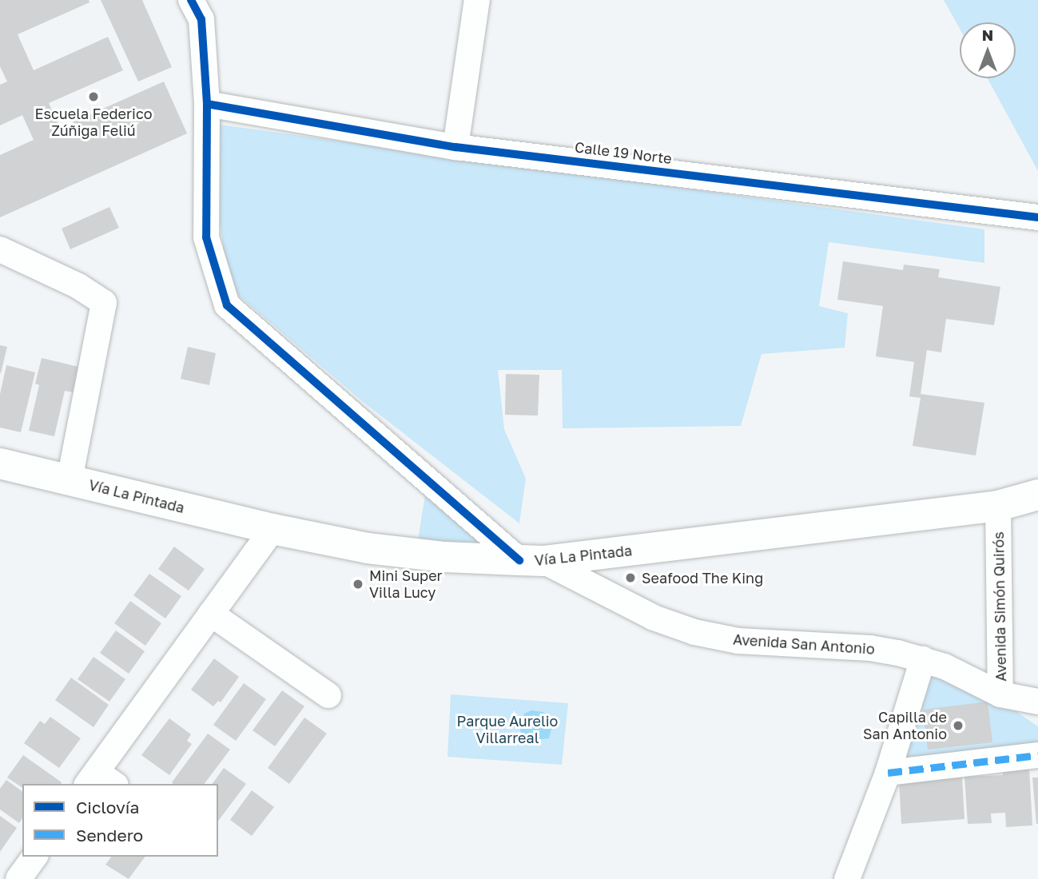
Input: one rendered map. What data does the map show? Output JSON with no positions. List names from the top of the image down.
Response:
{
  "streets": {
    "main road": ["Vía La Pintada"],
    "street": ["Calle 19 Norte", "Avenida Simón Quirós", "Avenida San Antonio"]
  },
  "crossings": [
    ["Calle 19 Norte", "Avenida San Antonio"],
    ["Vía La Pintada", "Avenida Simón Quirós"],
    ["Vía La Pintada", "Avenida San Antonio"],
    ["Avenida Simón Quirós", "Avenida San Antonio"]
  ],
  "parks": ["Parque Aurelio Villarreal"],
  "places": [
    "Escuela Federico Zúñiga Feliú",
    "Seafood The King",
    "Mini Super Villa Lucy",
    "Capilla de San Antonio"
  ],
  "legend": ["Ciclovía", "Sendero"],
  "north": "top"
}
